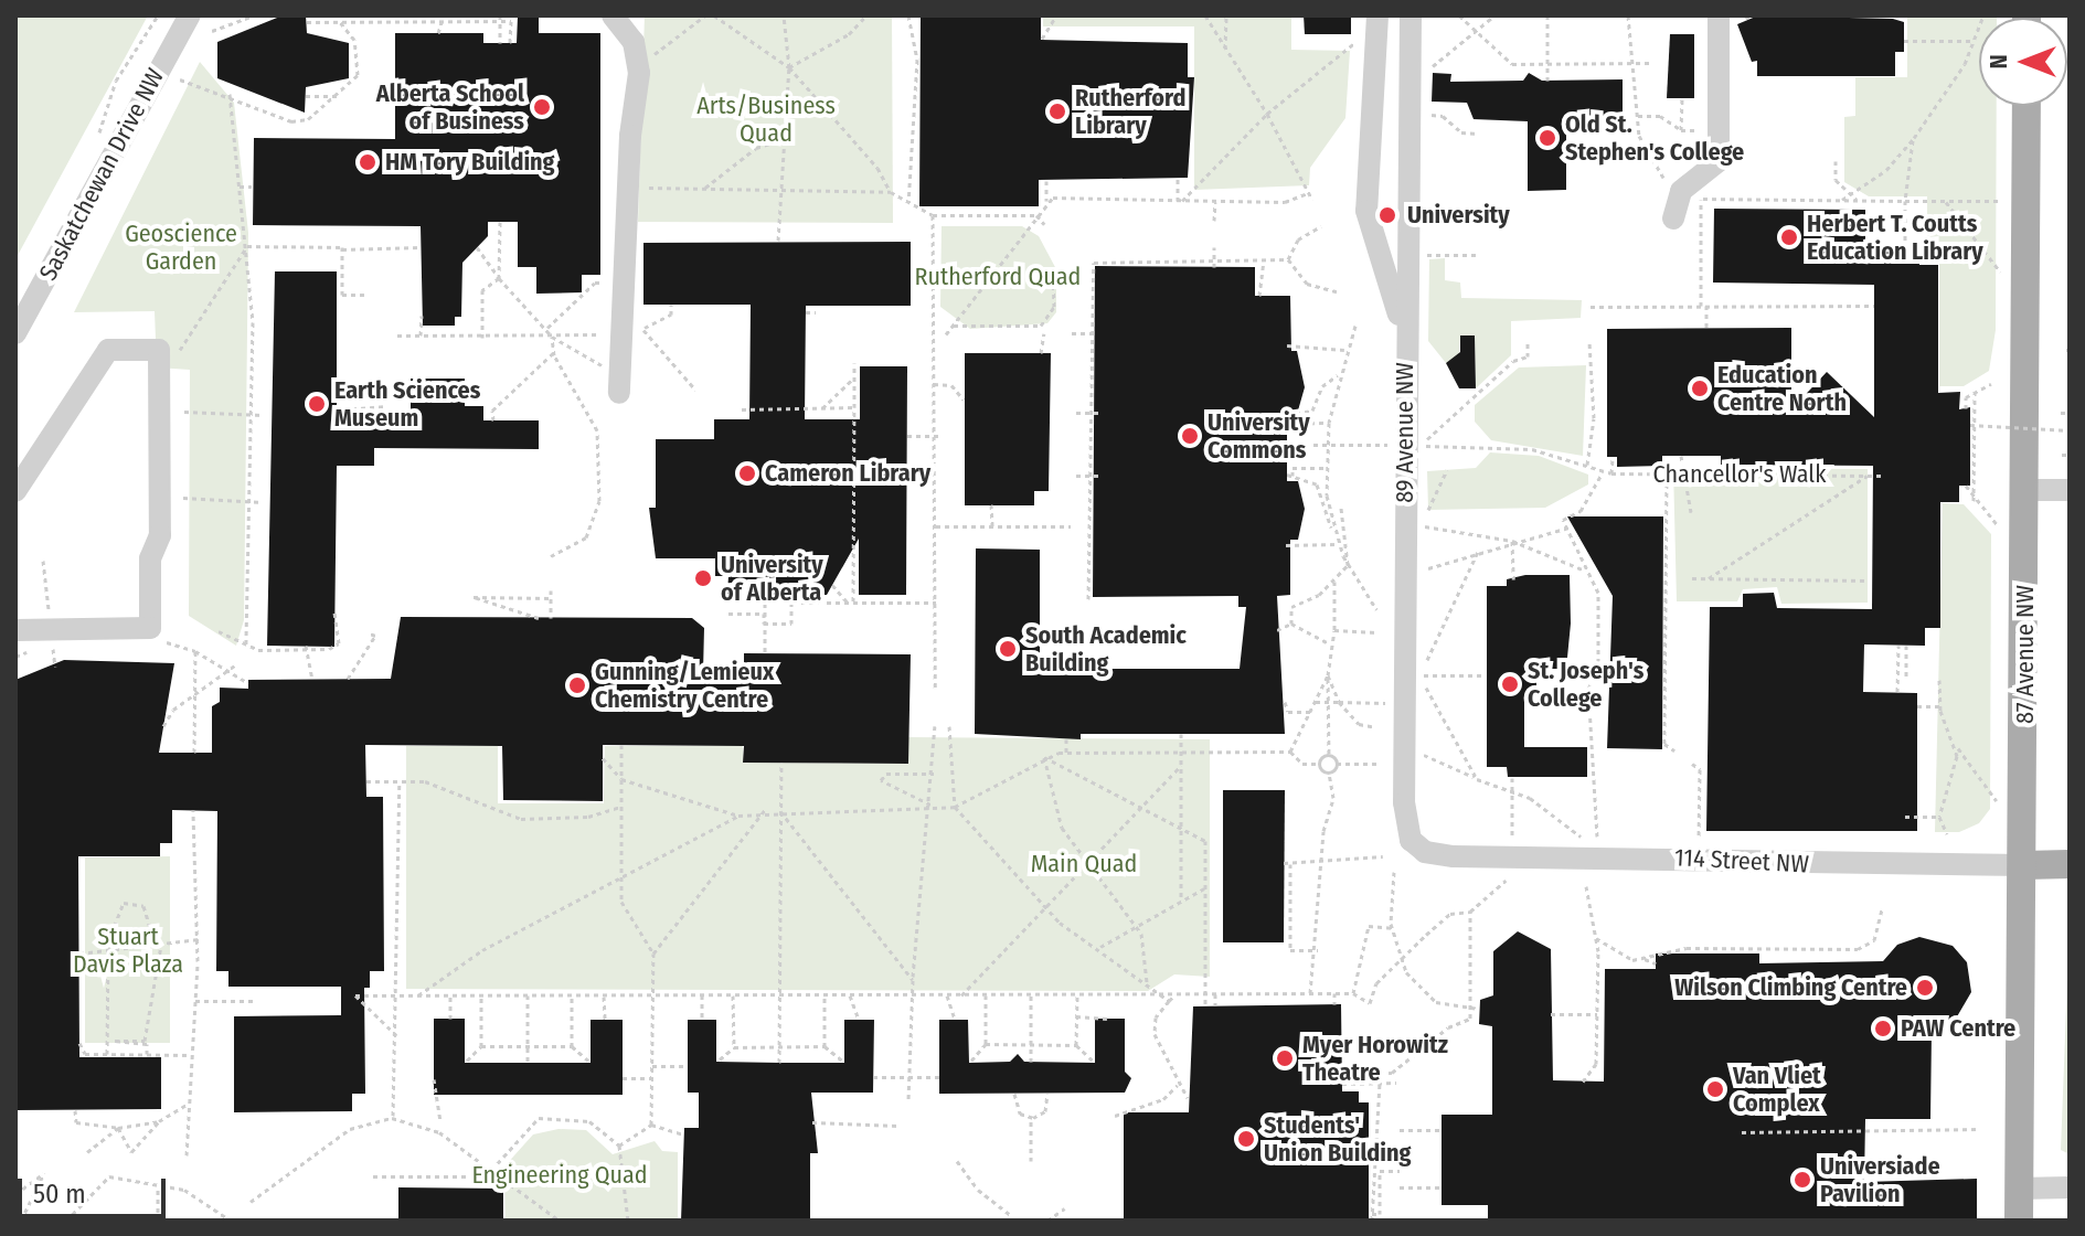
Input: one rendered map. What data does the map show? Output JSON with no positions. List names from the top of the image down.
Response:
{
  "streets": {
    "main road": ["87 Avenue NW", "114 Street NW"],
    "street": ["Saskatchewan Drive NW", "89 Avenue NW"],
    "path": ["Chancellor's Walk"]
  },
  "crossings": [
    ["89 Avenue NW", "114 Street NW"],
    ["87 Avenue NW", "114 Street NW"]
  ],
  "parks": [
    "Arts/Business Quad",
    "Geoscience Garden",
    "Rutherford Quad",
    "Main Quad",
    "Stuart Davis Plaza",
    "Engineering Quad"
  ],
  "places": [
    "Alberta School of Business",
    "Rutherford Library",
    "Old St. Stephen's College",
    "HM Tory Building",
    "University",
    "Herbert T. Coutts Education Library",
    "Education Centre North",
    "Earth Sciences Museum",
    "University Commons",
    "Cameron Library",
    "University of Alberta",
    "South Academic Building",
    "St. Joseph's College",
    "Gunning/Lemieux Chemistry Centre",
    "Wilson Climbing Centre",
    "PAW Centre",
    "Myer Horowitz Theatre",
    "Van Vliet Complex",
    "Students' Union Building",
    "Universiade Pavilion"
  ],
  "scale_bar": "50 m",
  "north": "left"
}
